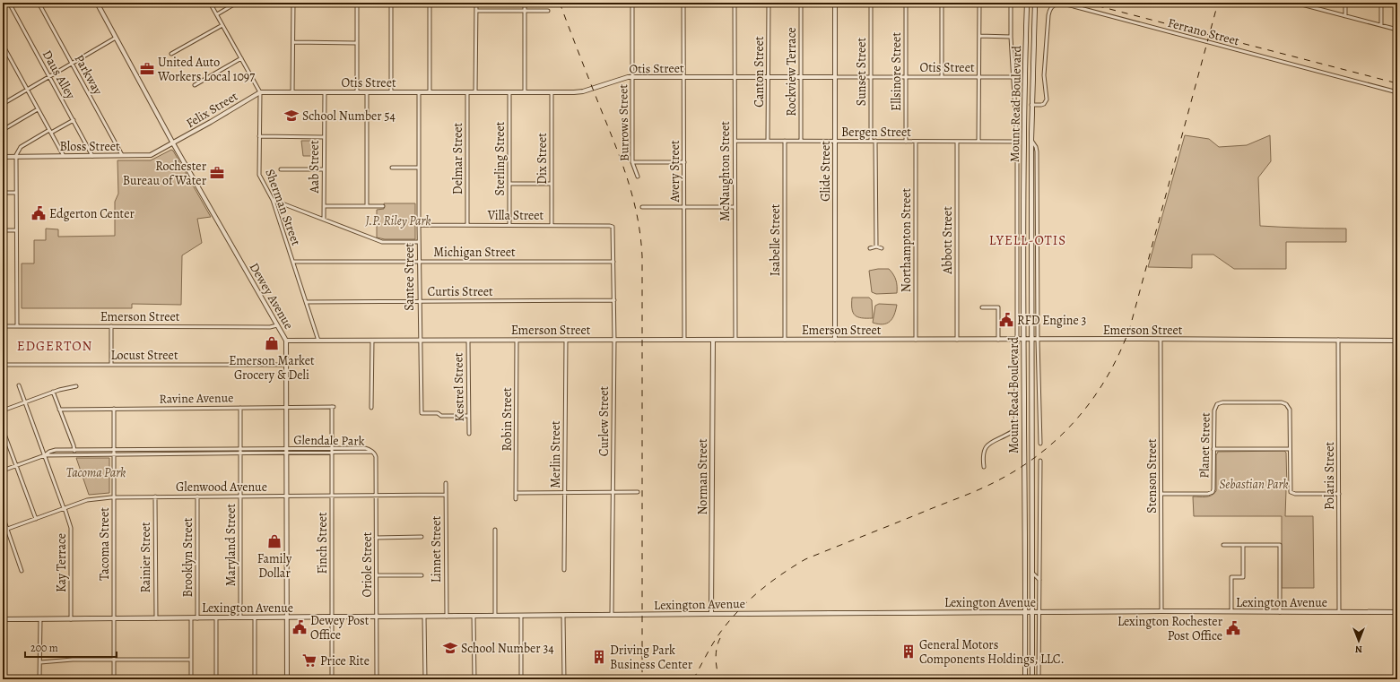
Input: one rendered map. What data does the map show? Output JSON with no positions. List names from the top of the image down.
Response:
{
  "streets": {
    "main road": ["Mount Read Boulevard", "Lexington Avenue"],
    "street": [
      "Ferrano Street",
      "Otis Street",
      "Canton Street",
      "Rockview Terrace",
      "Sunset Street",
      "Ellsinore Street",
      "Daus Alley",
      "Parkway",
      "Felix Street",
      "Burrows Street",
      "Bergen Street",
      "Bloss Street",
      "Delmar Street",
      "Sterling Street",
      "Dix Street",
      "Aab Street",
      "Avery Street",
      "McNaughton Street",
      "Glide Street",
      "Sherman Street",
      "Villa Street",
      "Isabelle Street",
      "Northampton Street",
      "Abbott Street",
      "Michigan Street",
      "Santee Street",
      "Curtis Street",
      "Dewey Avenue",
      "Emerson Street",
      "Locust Street",
      "Kestrel Street",
      "Ravine Avenue",
      "Robin Street",
      "Curlew Street",
      "Glendale Park",
      "Planet Street",
      "Merlin Street",
      "Stenson Street",
      "Polaris Street",
      "Norman Street",
      "Glenwood Avenue",
      "Finch Street",
      "Tacoma Street",
      "Maryland Street",
      "Linnet Street",
      "Rainier Street",
      "Brooklyn Street",
      "Kay Terrace",
      "Oriole Street"
    ]
  },
  "crossings": [
    ["Ferrano Street", "Mount Read Boulevard"],
    ["Otis Street", "Canton Street"],
    ["Otis Street", "Rockview Terrace"],
    ["Otis Street", "Sunset Street"],
    ["Otis Street", "Ellsinore Street"],
    ["Otis Street", "Mount Read Boulevard"],
    ["Otis Street", "Felix Street"],
    ["Otis Street", "Burrows Street"],
    ["Otis Street", "Delmar Street"],
    ["Otis Street", "Sterling Street"],
    ["Otis Street", "Dix Street"],
    ["Otis Street", "Aab Street"],
    ["Otis Street", "Avery Street"],
    ["Otis Street", "McNaughton Street"],
    ["Otis Street", "Glide Street"],
    ["Otis Street", "Sherman Street"],
    ["Otis Street", "Santee Street"],
    ["Canton Street", "Bergen Street"],
    ["Rockview Terrace", "Bergen Street"],
    ["Sunset Street", "Bergen Street"],
    ["Ellsinore Street", "Bergen Street"],
    ["Daus Alley", "Bloss Street"],
    ["Parkway", "Bloss Street"],
    ["Mount Read Boulevard", "Bergen Street"],
    ["Mount Read Boulevard", "Emerson Street"],
    ["Mount Read Boulevard", "Lexington Avenue"],
    ["Felix Street", "Bloss Street"],
    ["Felix Street", "Sherman Street"],
    ["Felix Street", "Dewey Avenue"],
    ["Bergen Street", "McNaughton Street"],
    ["Bergen Street", "Glide Street"],
    ["Bergen Street", "Isabelle Street"],
    ["Bergen Street", "Northampton Street"],
    ["Bergen Street", "Abbott Street"],
    ["Bloss Street", "Dewey Avenue"],
    ["Delmar Street", "Villa Street"],
    ["Sterling Street", "Villa Street"],
    ["Dix Street", "Villa Street"],
    ["Avery Street", "Emerson Street"],
    ["McNaughton Street", "Emerson Street"],
    ["Glide Street", "Emerson Street"],
    ["Sherman Street", "Michigan Street"],
    ["Sherman Street", "Curtis Street"],
    ["Sherman Street", "Emerson Street"],
    ["Villa Street", "Santee Street"],
    ["Villa Street", "Curlew Street"],
    ["Isabelle Street", "Emerson Street"],
    ["Northampton Street", "Emerson Street"],
    ["Abbott Street", "Emerson Street"],
    ["Michigan Street", "Santee Street"],
    ["Michigan Street", "Curlew Street"],
    ["Santee Street", "Curtis Street"],
    ["Santee Street", "Emerson Street"],
    ["Santee Street", "Kestrel Street"],
    ["Curtis Street", "Curlew Street"],
    ["Dewey Avenue", "Emerson Street"],
    ["Dewey Avenue", "Locust Street"],
    ["Dewey Avenue", "Ravine Avenue"],
    ["Dewey Avenue", "Glendale Park"],
    ["Dewey Avenue", "Glenwood Avenue"],
    ["Dewey Avenue", "Lexington Avenue"],
    ["Emerson Street", "Kestrel Street"],
    ["Emerson Street", "Robin Street"],
    ["Emerson Street", "Curlew Street"],
    ["Emerson Street", "Merlin Street"],
    ["Emerson Street", "Stenson Street"],
    ["Emerson Street", "Polaris Street"],
    ["Emerson Street", "Norman Street"],
    ["Ravine Avenue", "Finch Street"],
    ["Ravine Avenue", "Tacoma Street"],
    ["Ravine Avenue", "Maryland Street"],
    ["Curlew Street", "Lexington Avenue"],
    ["Glendale Park", "Finch Street"],
    ["Glendale Park", "Tacoma Street"],
    ["Glendale Park", "Maryland Street"],
    ["Glendale Park", "Kay Terrace"],
    ["Glendale Park", "Oriole Street"],
    ["Planet Street", "Stenson Street"],
    ["Planet Street", "Polaris Street"],
    ["Stenson Street", "Lexington Avenue"],
    ["Polaris Street", "Lexington Avenue"],
    ["Norman Street", "Lexington Avenue"],
    ["Glenwood Avenue", "Finch Street"],
    ["Glenwood Avenue", "Tacoma Street"],
    ["Glenwood Avenue", "Maryland Street"],
    ["Glenwood Avenue", "Linnet Street"],
    ["Glenwood Avenue", "Rainier Street"],
    ["Glenwood Avenue", "Brooklyn Street"],
    ["Glenwood Avenue", "Kay Terrace"],
    ["Glenwood Avenue", "Oriole Street"],
    ["Finch Street", "Lexington Avenue"],
    ["Tacoma Street", "Lexington Avenue"],
    ["Maryland Street", "Lexington Avenue"],
    ["Linnet Street", "Lexington Avenue"],
    ["Rainier Street", "Lexington Avenue"],
    ["Brooklyn Street", "Lexington Avenue"],
    ["Kay Terrace", "Lexington Avenue"],
    ["Oriole Street", "Lexington Avenue"]
  ],
  "districts": ["LYELL-OTIS", "EDGERTON"],
  "parks": ["J.P. Riley Park", "Tacoma Park", "Sebastian Park"],
  "places": {
    "office": ["United Auto Workers Local 1097", "Rochester Bureau of Water"],
    "school or university": ["School Number 54", "School Number 34"],
    "public building": [
      "Edgerton Center",
      "RFD Engine 3",
      "Dewey Post Office",
      "Lexington Rochester Post Office"
    ],
    "shop": ["Emerson Market Grocery & Deli", "Family Dollar"],
    "building": ["General Motors Components Holdings, LLC.", "Driving Park Business Center"],
    "supermarket": ["Price Rite"]
  },
  "scale_bar": "200 m",
  "north": "bottom"
}
